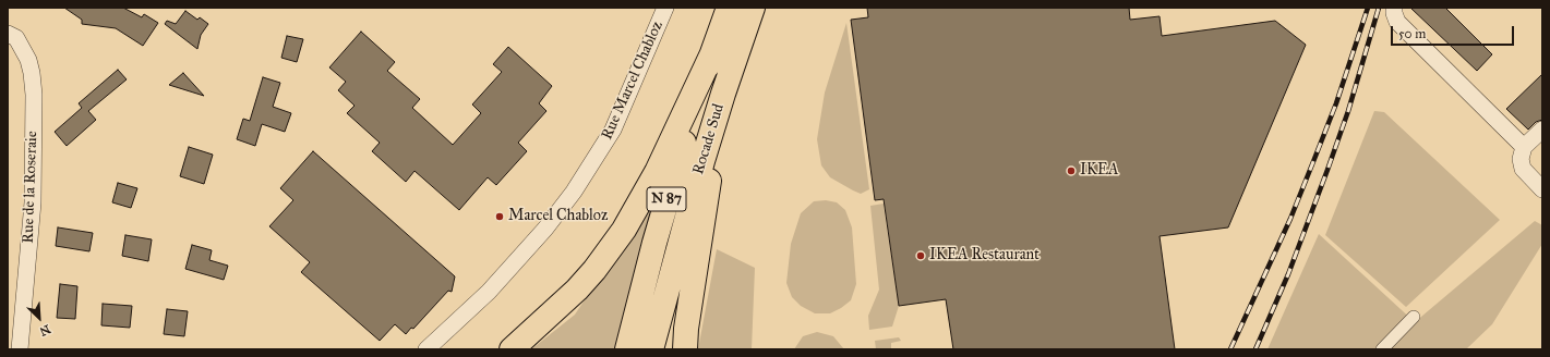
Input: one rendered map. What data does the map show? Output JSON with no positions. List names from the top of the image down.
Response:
{
  "streets": {
    "highway": ["Rocade Sud", "N 87"],
    "street": ["Rue Marcel Chabloz", "Rue de la Roseraie"]
  },
  "places": ["IKEA", "Marcel Chabloz", "IKEA Restaurant"],
  "scale_bar": "50 m",
  "north": "bottom right"
}
